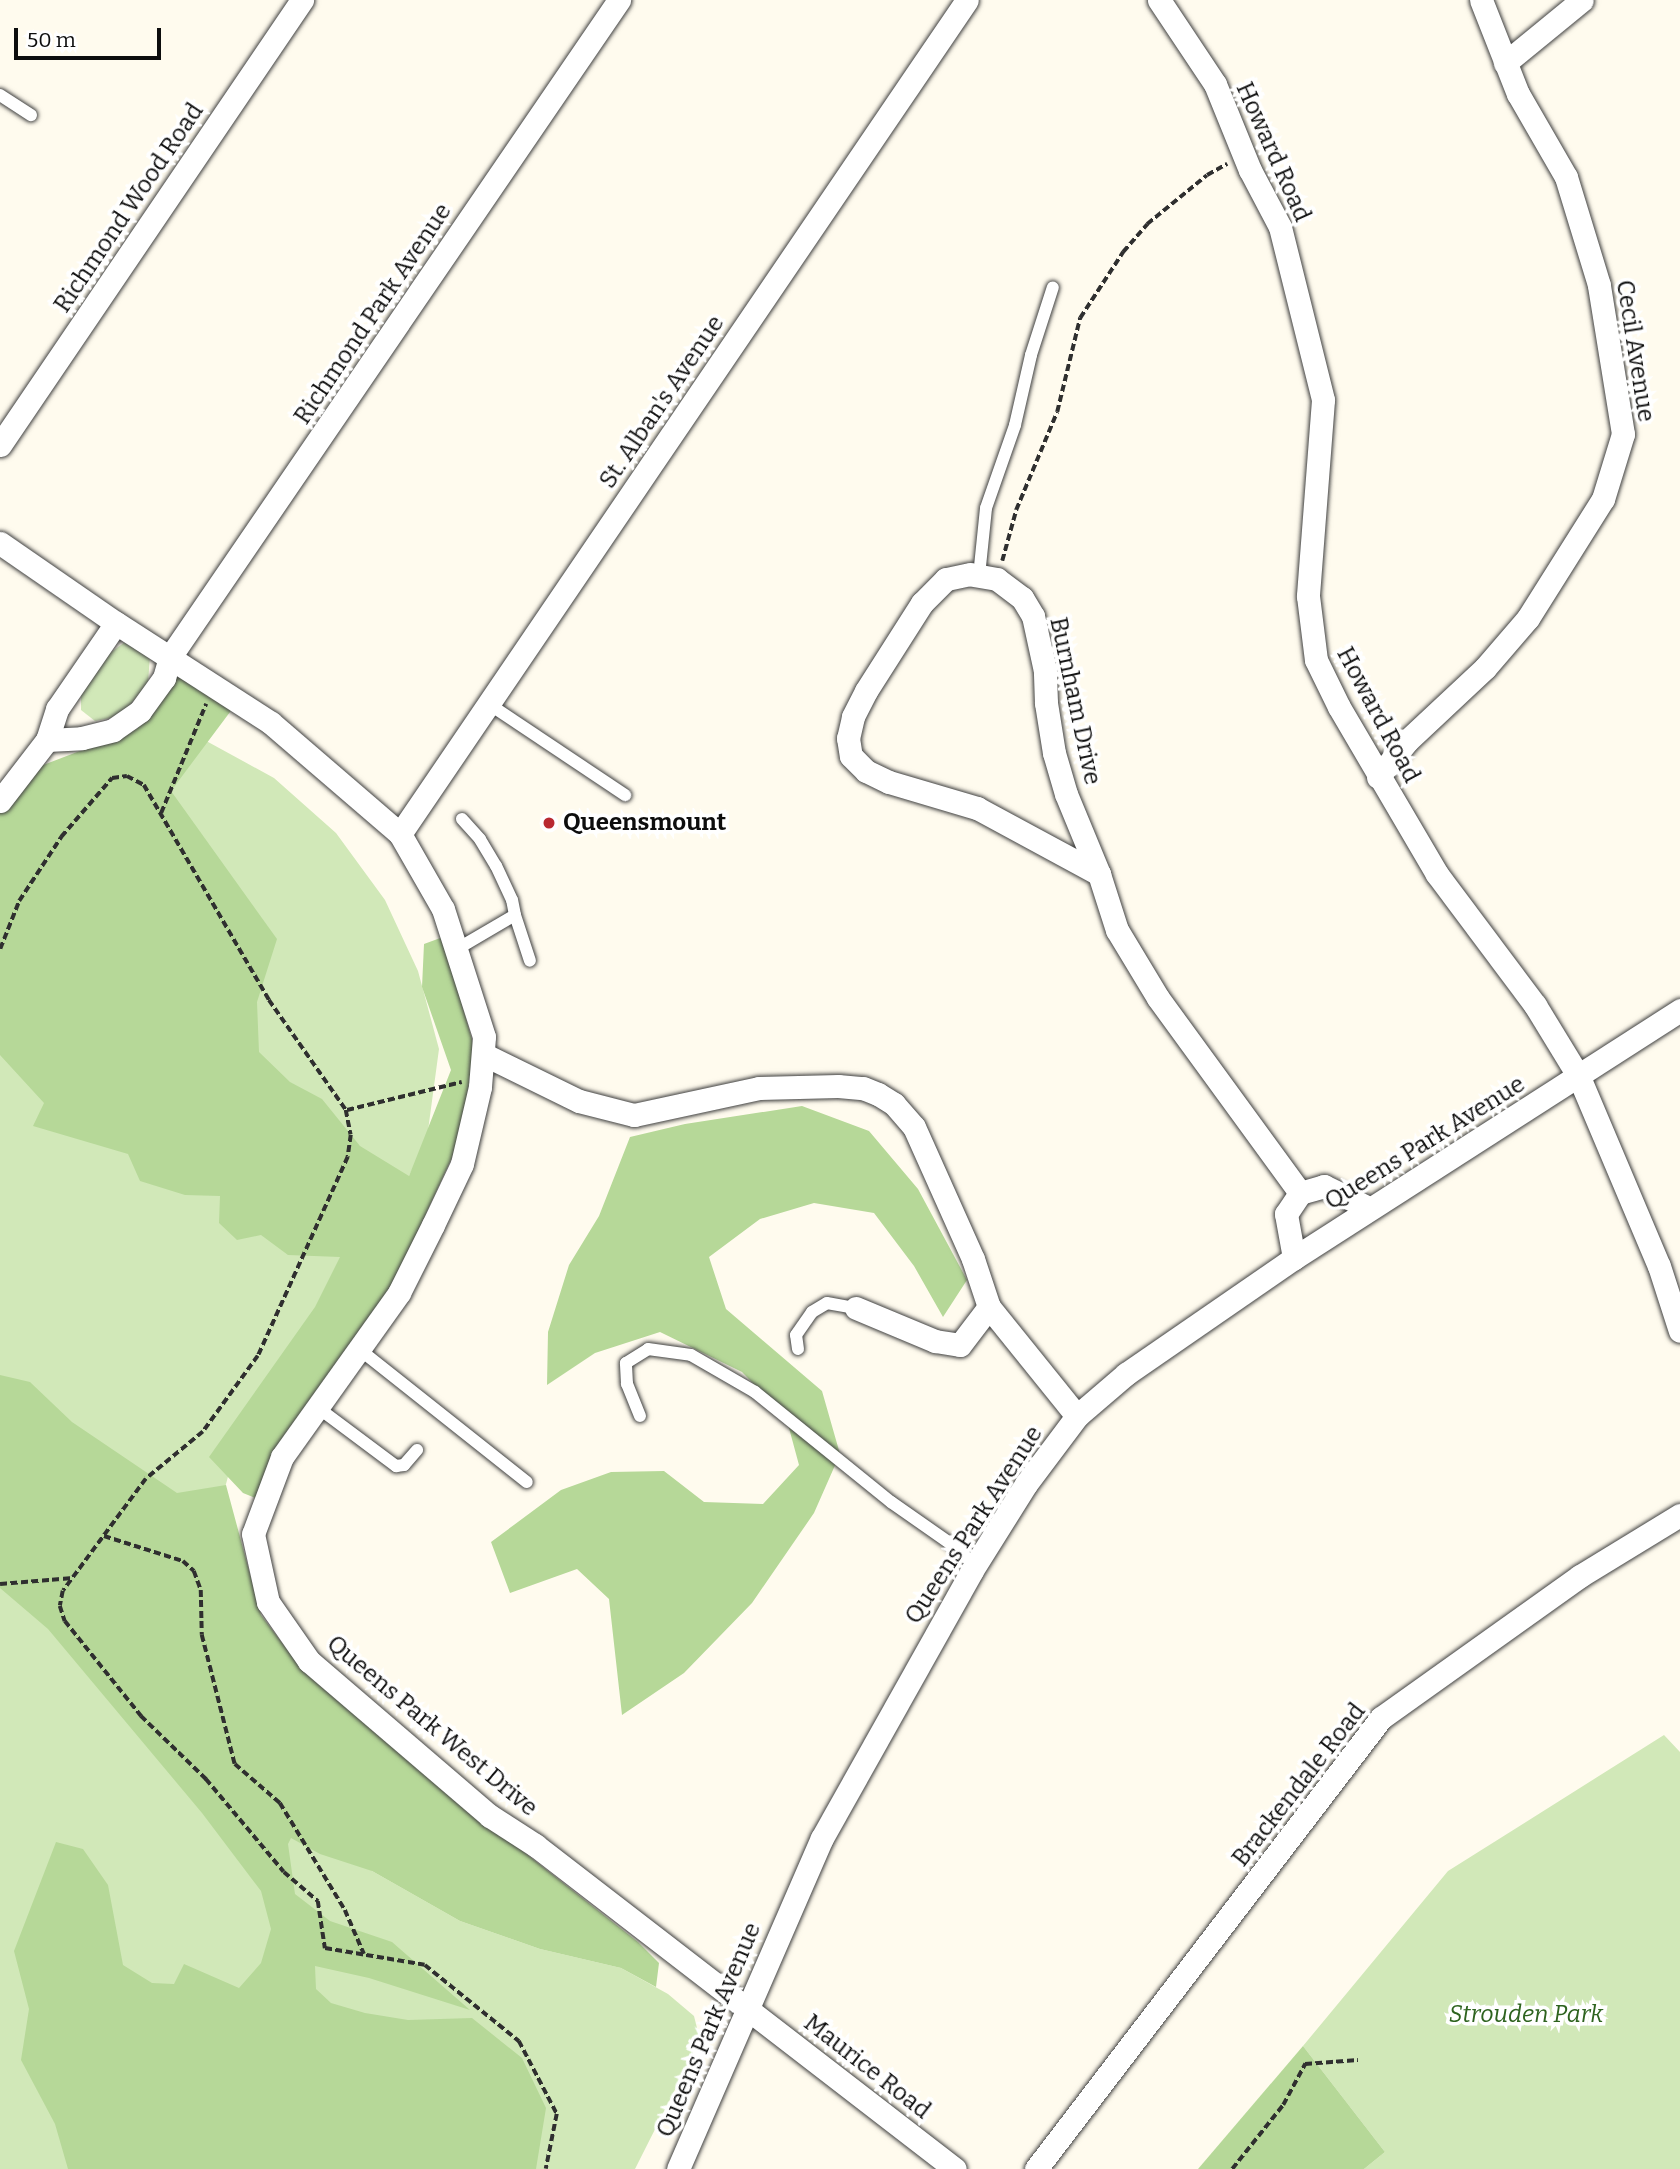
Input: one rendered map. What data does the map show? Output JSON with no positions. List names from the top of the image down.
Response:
{
  "streets": {
    "street": [
      "Howard Road",
      "Richmond Wood Road",
      "Richmond Park Avenue",
      "Cecil Avenue",
      "St. Alban's Avenue",
      "Burnham Drive",
      "Queens Park Avenue",
      "Queens Park West Drive",
      "Brackendale Road",
      "Maurice Road"
    ]
  },
  "crossings": [
    ["Howard Road", "Cecil Avenue"],
    ["Howard Road", "Queens Park Avenue"],
    ["Richmond Park Avenue", "Queens Park West Drive"],
    ["St. Alban's Avenue", "Queens Park West Drive"],
    ["Queens Park Avenue", "Queens Park West Drive"],
    ["Queens Park Avenue", "Maurice Road"],
    ["Queens Park West Drive", "Maurice Road"]
  ],
  "parks": ["Strouden Park"],
  "places": ["Queensmount"],
  "scale_bar": "50 m"
}
